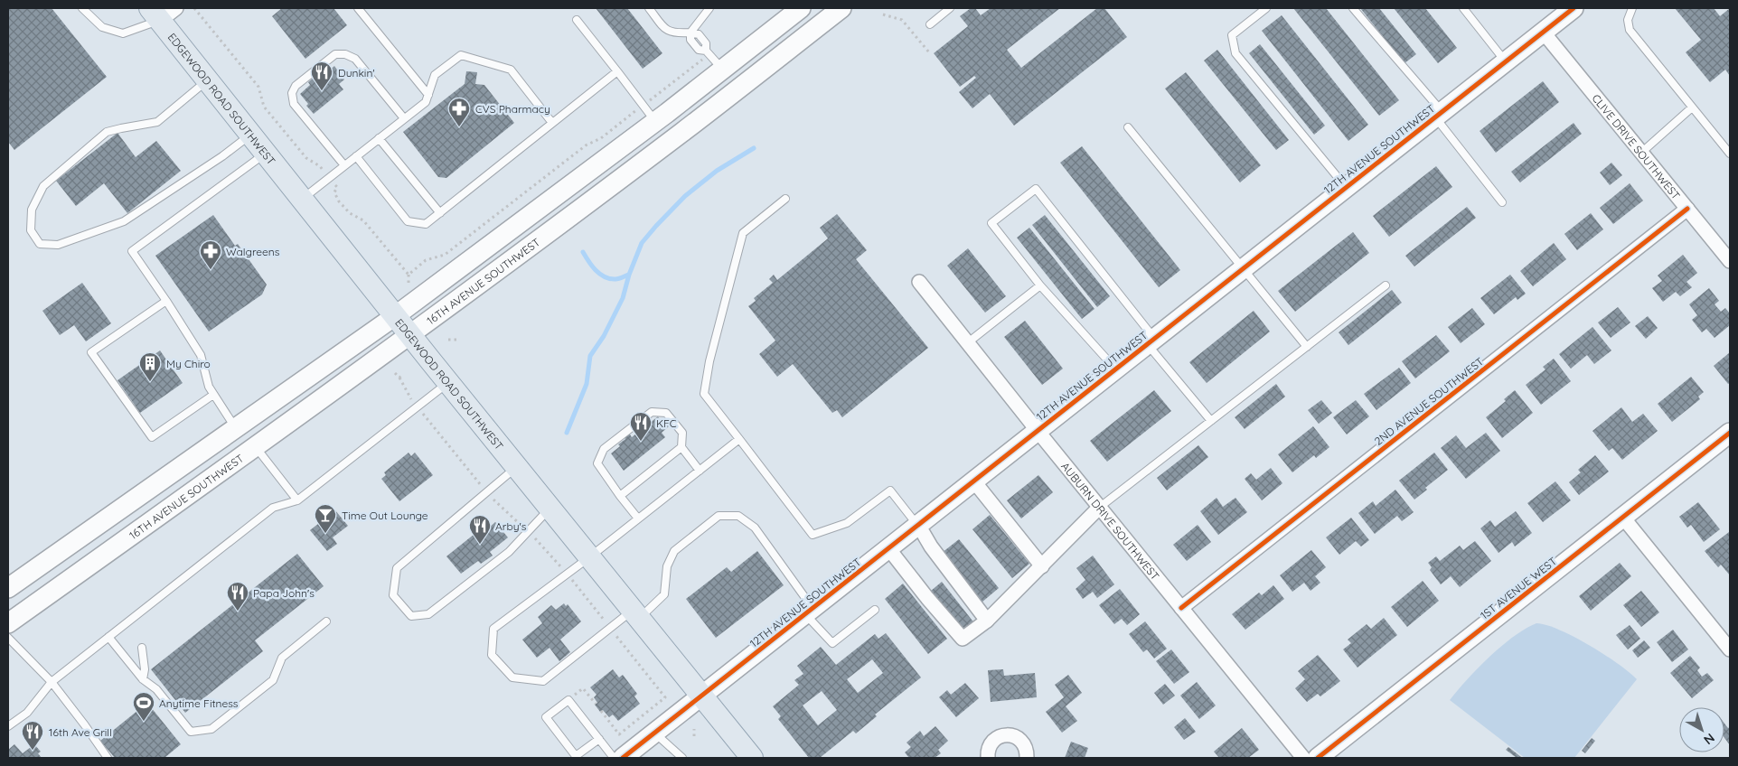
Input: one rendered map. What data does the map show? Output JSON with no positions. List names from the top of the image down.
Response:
{
  "streets": {
    "main road": [
      "EDGEWOOD ROAD SOUTHWEST",
      "12TH AVENUE SOUTHWEST",
      "16TH AVENUE SOUTHWEST",
      "1ST AVENUE WEST"
    ],
    "street": ["CLIVE DRIVE SOUTHWEST", "2ND AVENUE SOUTHWEST", "AUBURN DRIVE SOUTHWEST"]
  },
  "crossings": [
    ["EDGEWOOD ROAD SOUTHWEST", "12TH AVENUE SOUTHWEST"],
    ["EDGEWOOD ROAD SOUTHWEST", "16TH AVENUE SOUTHWEST"],
    ["CLIVE DRIVE SOUTHWEST", "12TH AVENUE SOUTHWEST"],
    ["CLIVE DRIVE SOUTHWEST", "2ND AVENUE SOUTHWEST"],
    ["12TH AVENUE SOUTHWEST", "AUBURN DRIVE SOUTHWEST"],
    ["2ND AVENUE SOUTHWEST", "AUBURN DRIVE SOUTHWEST"]
  ],
  "places": {
    "restaurant": [
      "Dunkin'",
      "KFC",
      "Arby's",
      "Papa John's",
      "16th Ave Grill"
    ],
    "pharmacy": ["CVS Pharmacy", "Walgreens"],
    "building": ["My Chiro"],
    "bar": ["Time Out Lounge"],
    "sports": ["Anytime Fitness"]
  },
  "north": "bottom right"
}
